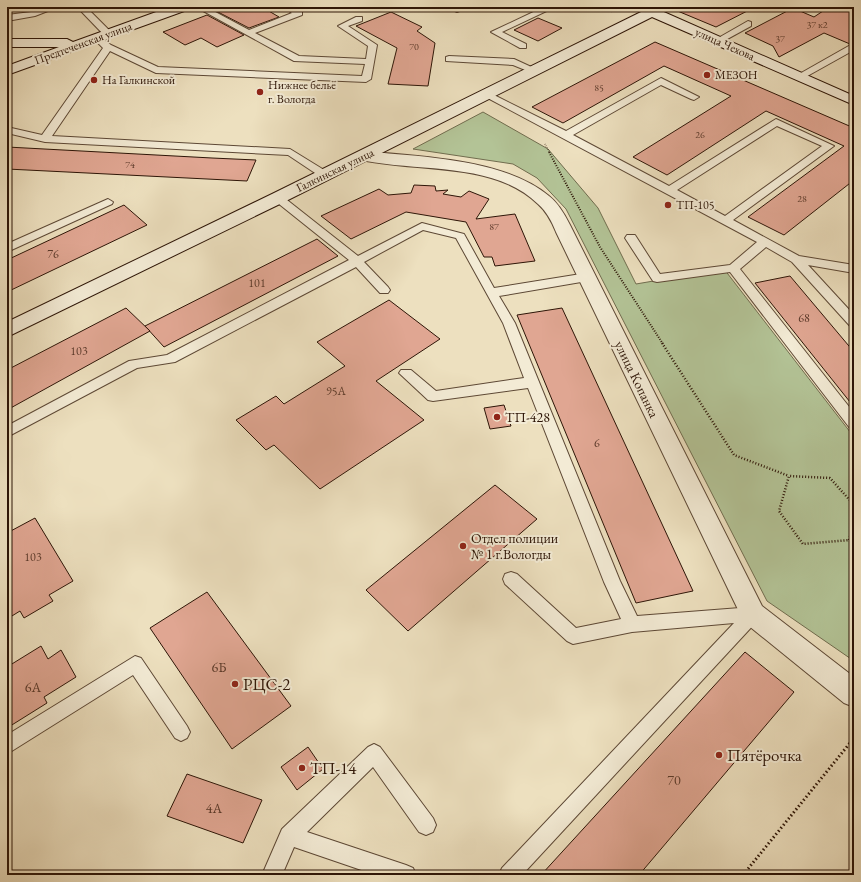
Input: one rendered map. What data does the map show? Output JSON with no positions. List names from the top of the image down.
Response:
{
  "streets": {
    "street": [
      "Предтеченская улица",
      "улица Чехова",
      "Галкинская улица",
      "улица Копанка"
    ]
  },
  "crossings": [
    ["улица Чехова", "Галкинская улица"],
    ["Галкинская улица", "улица Копанка"]
  ],
  "places": [
    "МЕЗОН",
    "На Галкинской",
    "Нижнее бельё г. Вологда",
    "ТП-105",
    "ТП-428",
    "Отдел полиции № 1 г.Вологды",
    "РЦС-2",
    "Пятёрочка",
    "ТП-14"
  ],
  "house_numbers": [
    "37 к2",
    "37",
    "70",
    "85",
    "26",
    "74",
    "28",
    "87",
    "76",
    "101",
    "68",
    "103",
    "95А",
    "6",
    "103",
    "6Б",
    "6А",
    "70",
    "4А"
  ]
}
